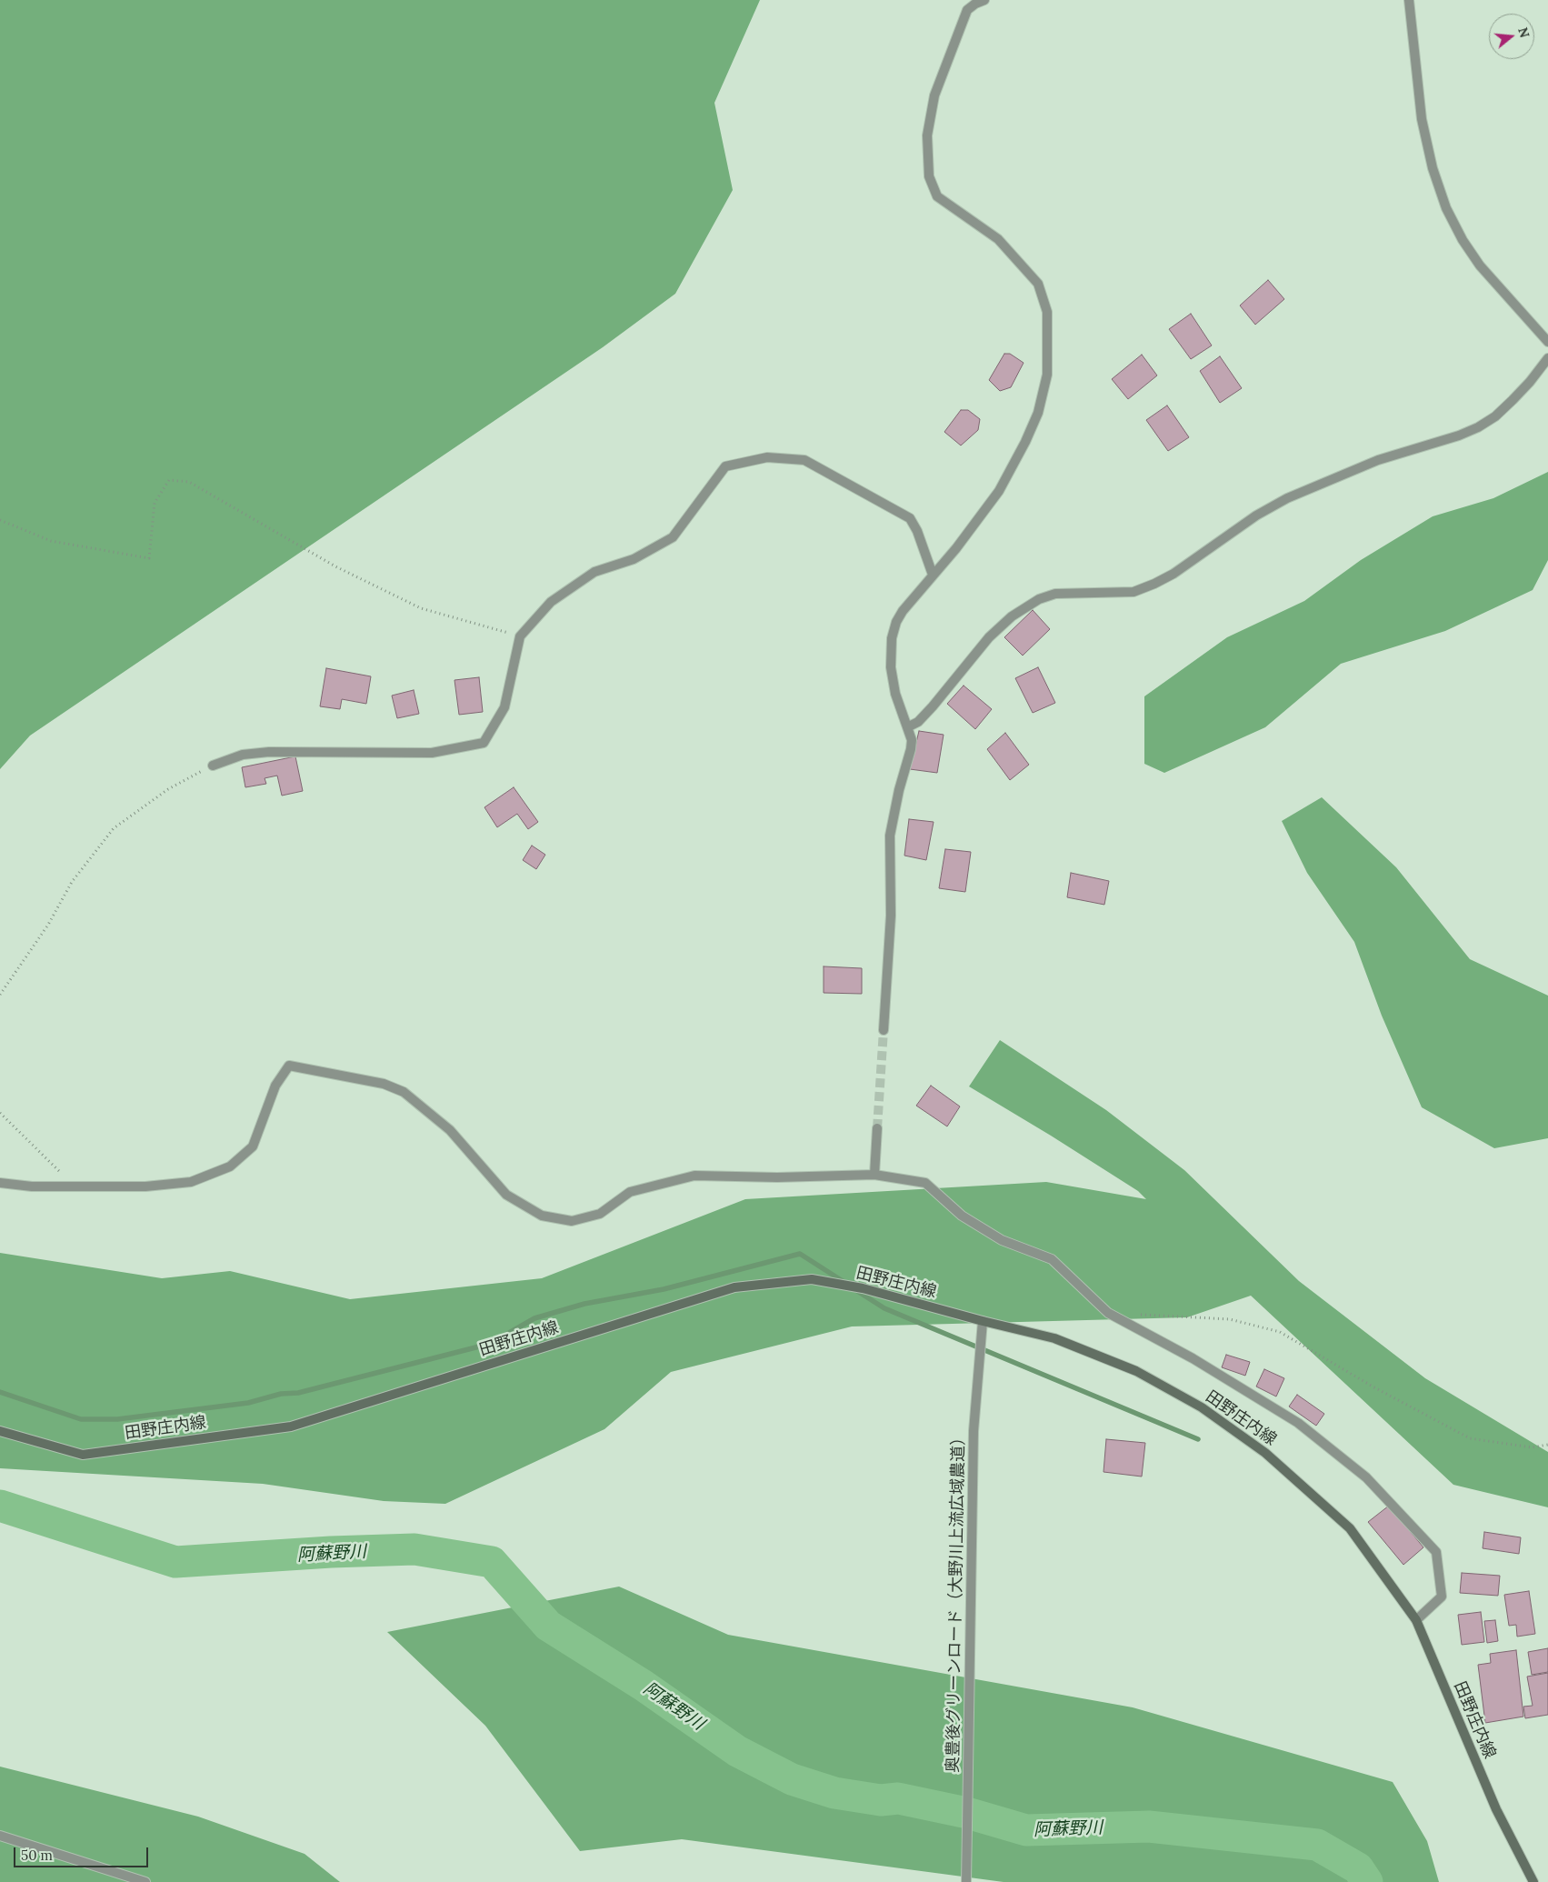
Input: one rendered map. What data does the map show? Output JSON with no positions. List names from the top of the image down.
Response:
{
  "streets": {
    "main road": ["田野庄内線"],
    "street": ["奥豊後グリーンロード（大野川上流広域農道）"]
  },
  "crossings": [
    ["田野庄内線", "奥豊後グリーンロード（大野川上流広域農道）"]
  ],
  "water": ["阿蘇野川"],
  "scale_bar": "50 m",
  "north": "right"
}
